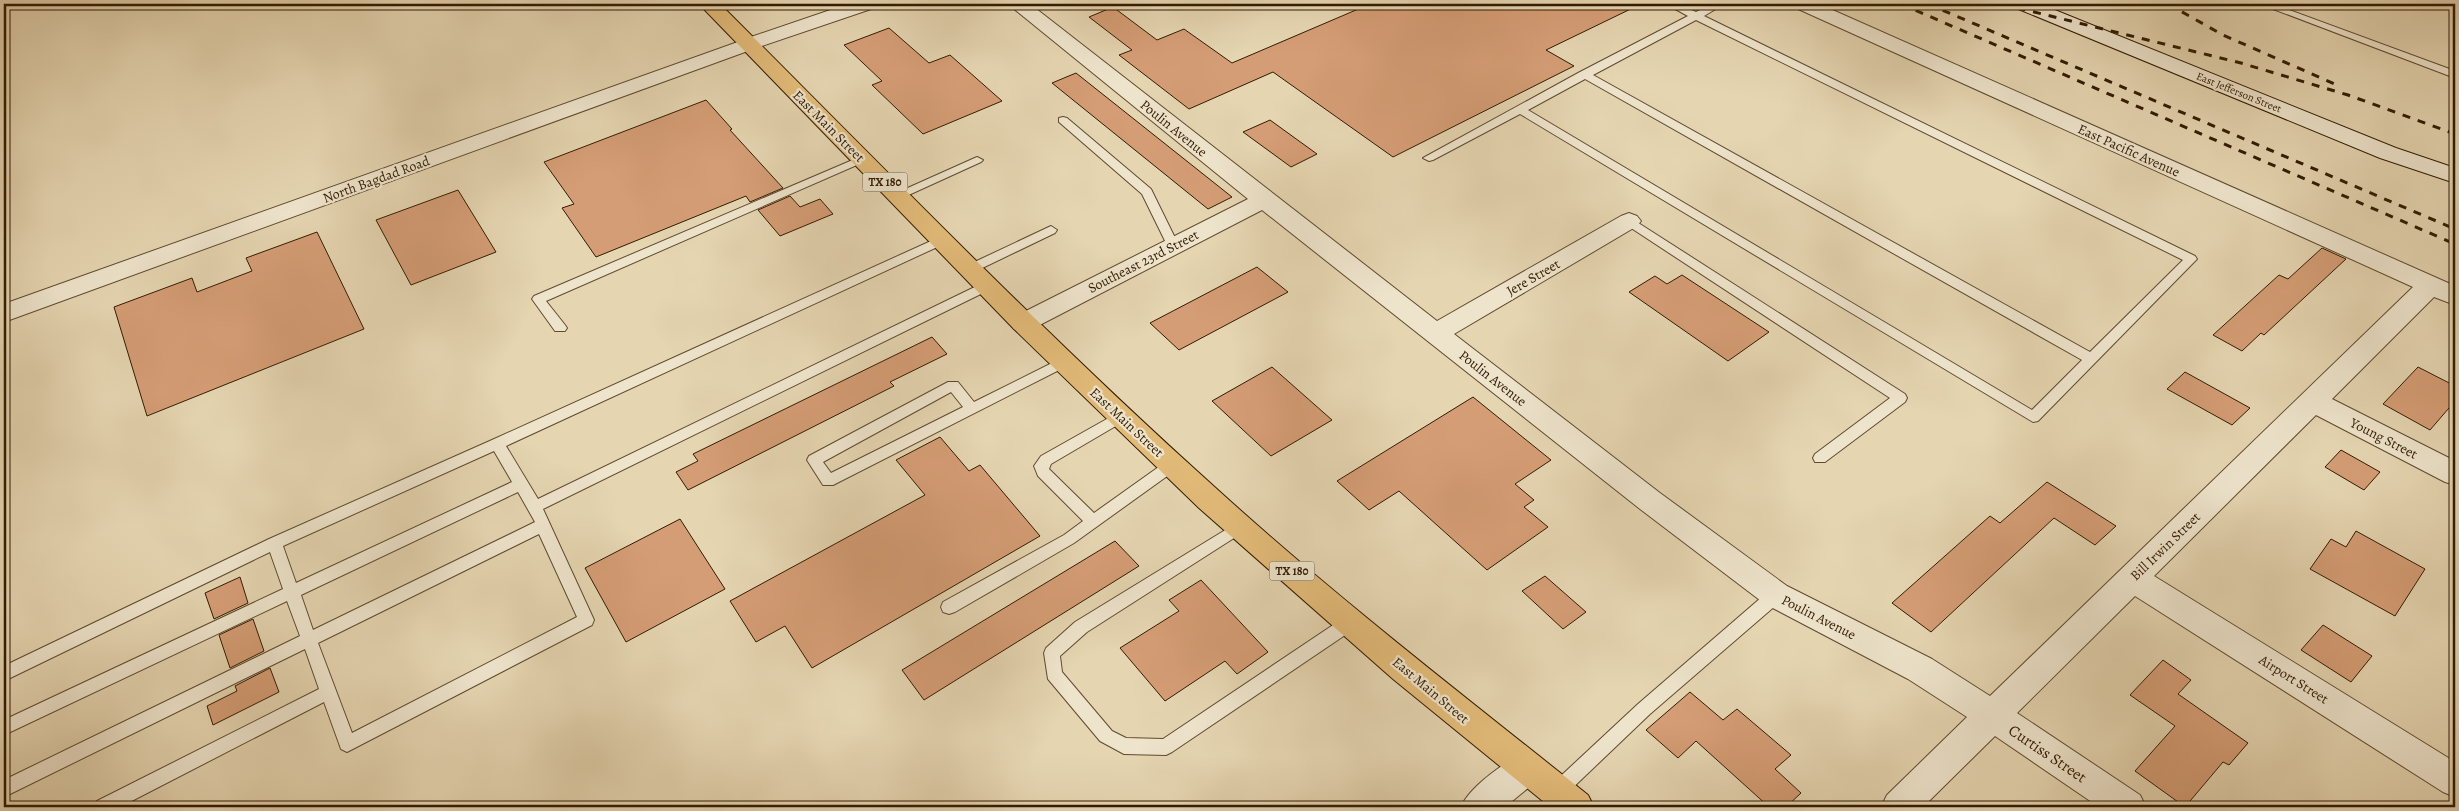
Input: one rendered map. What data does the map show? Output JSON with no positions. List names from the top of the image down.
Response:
{
  "streets": {
    "main road": ["East Main Street", "TX 180"],
    "street": [
      "East Jefferson Street",
      "Poulin Avenue",
      "East Pacific Avenue",
      "North Bagdad Road",
      "Southeast 23rd Street",
      "Jere Street",
      "Young Street",
      "Bill Irwin Street",
      "Airport Street",
      "Curtiss Street"
    ]
  },
  "crossings": [
    ["East Main Street", "North Bagdad Road"],
    ["East Main Street", "Southeast 23rd Street"],
    ["Poulin Avenue", "Southeast 23rd Street"],
    ["Poulin Avenue", "Jere Street"],
    ["Poulin Avenue", "Bill Irwin Street"],
    ["Poulin Avenue", "Curtiss Street"],
    ["East Pacific Avenue", "Bill Irwin Street"],
    ["Young Street", "Bill Irwin Street"],
    ["Bill Irwin Street", "Airport Street"],
    ["Bill Irwin Street", "Curtiss Street"]
  ]
}
